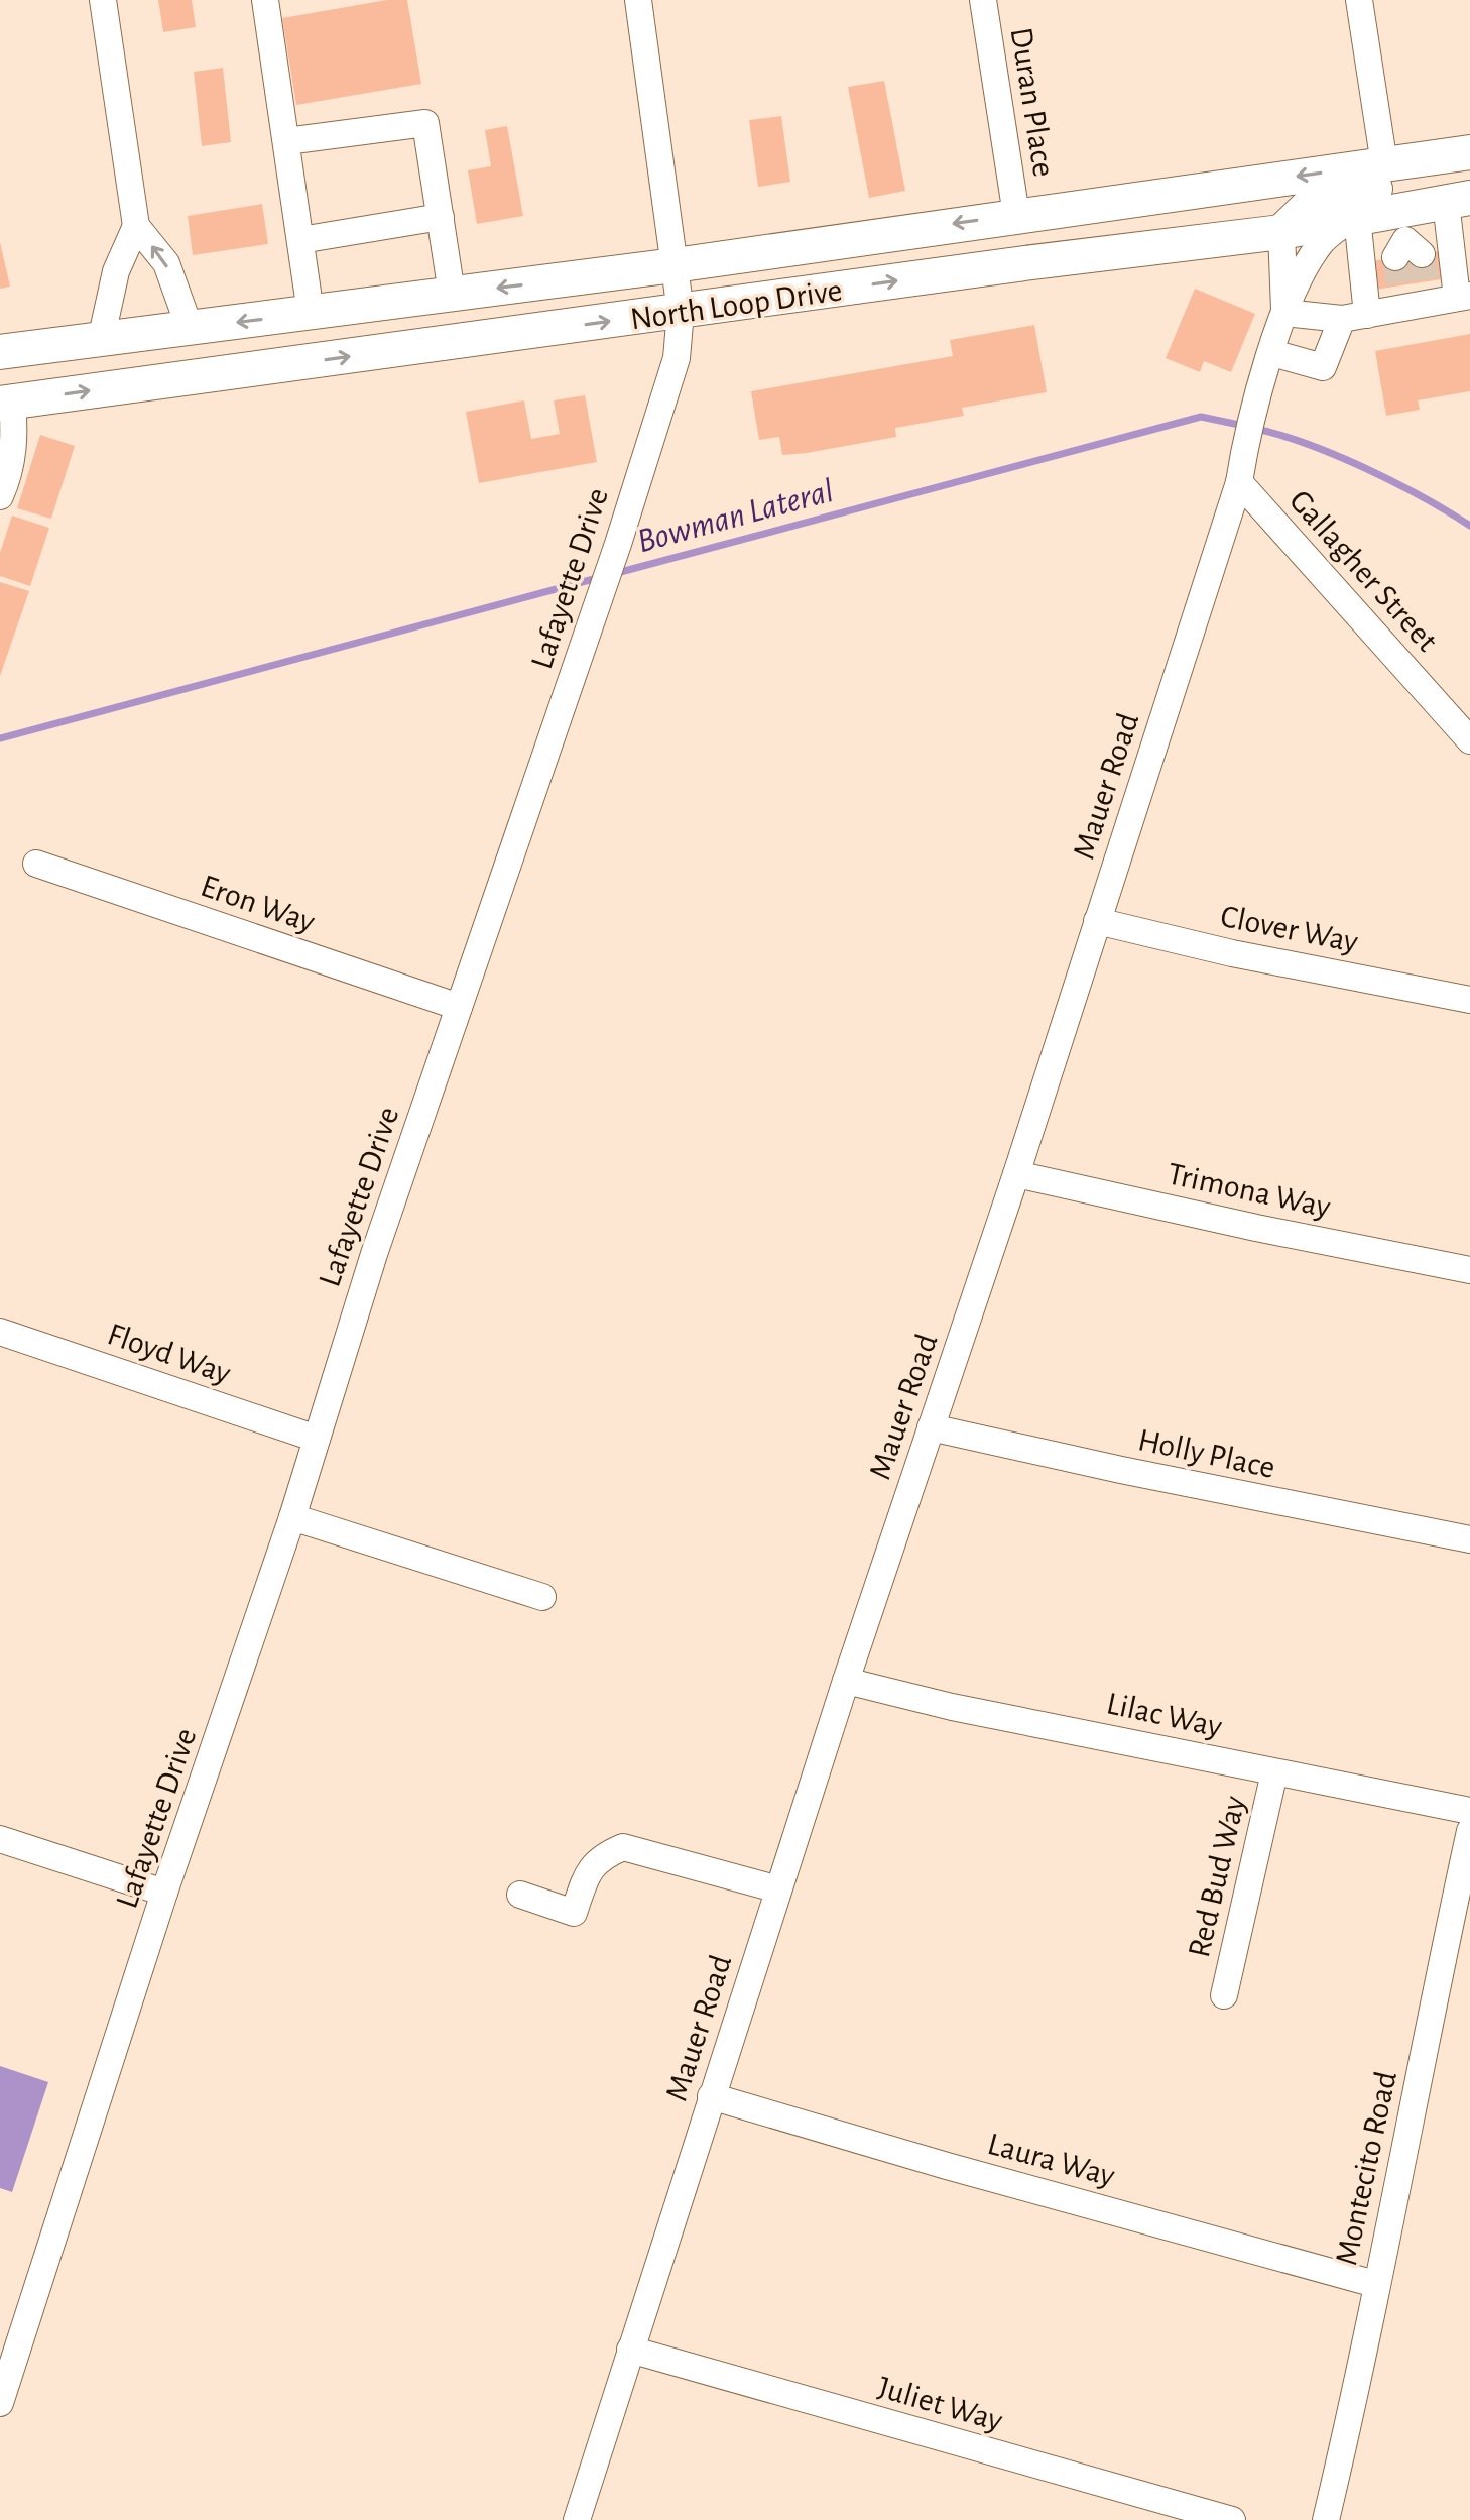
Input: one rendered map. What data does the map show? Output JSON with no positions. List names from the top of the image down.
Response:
{
  "streets": {
    "main road": ["North Loop Drive"],
    "street": [
      "Duran Place",
      "Gallagher Street",
      "Lafayette Drive",
      "Mauer Road",
      "Eron Way",
      "Clover Way",
      "Trimona Way",
      "Floyd Way",
      "Holly Place",
      "Lilac Way",
      "Red Bud Way",
      "Laura Way",
      "Montecito Road",
      "Juliet Way"
    ]
  },
  "crossings": [
    ["Duran Place", "North Loop Drive"],
    ["North Loop Drive", "Lafayette Drive"],
    ["North Loop Drive", "Mauer Road"],
    ["Gallagher Street", "Mauer Road"],
    ["Lafayette Drive", "Eron Way"],
    ["Lafayette Drive", "Floyd Way"],
    ["Mauer Road", "Clover Way"],
    ["Mauer Road", "Trimona Way"],
    ["Mauer Road", "Holly Place"],
    ["Mauer Road", "Lilac Way"],
    ["Mauer Road", "Laura Way"],
    ["Mauer Road", "Juliet Way"],
    ["Lilac Way", "Red Bud Way"],
    ["Laura Way", "Montecito Road"]
  ],
  "water": ["Bowman Lateral"]
}
